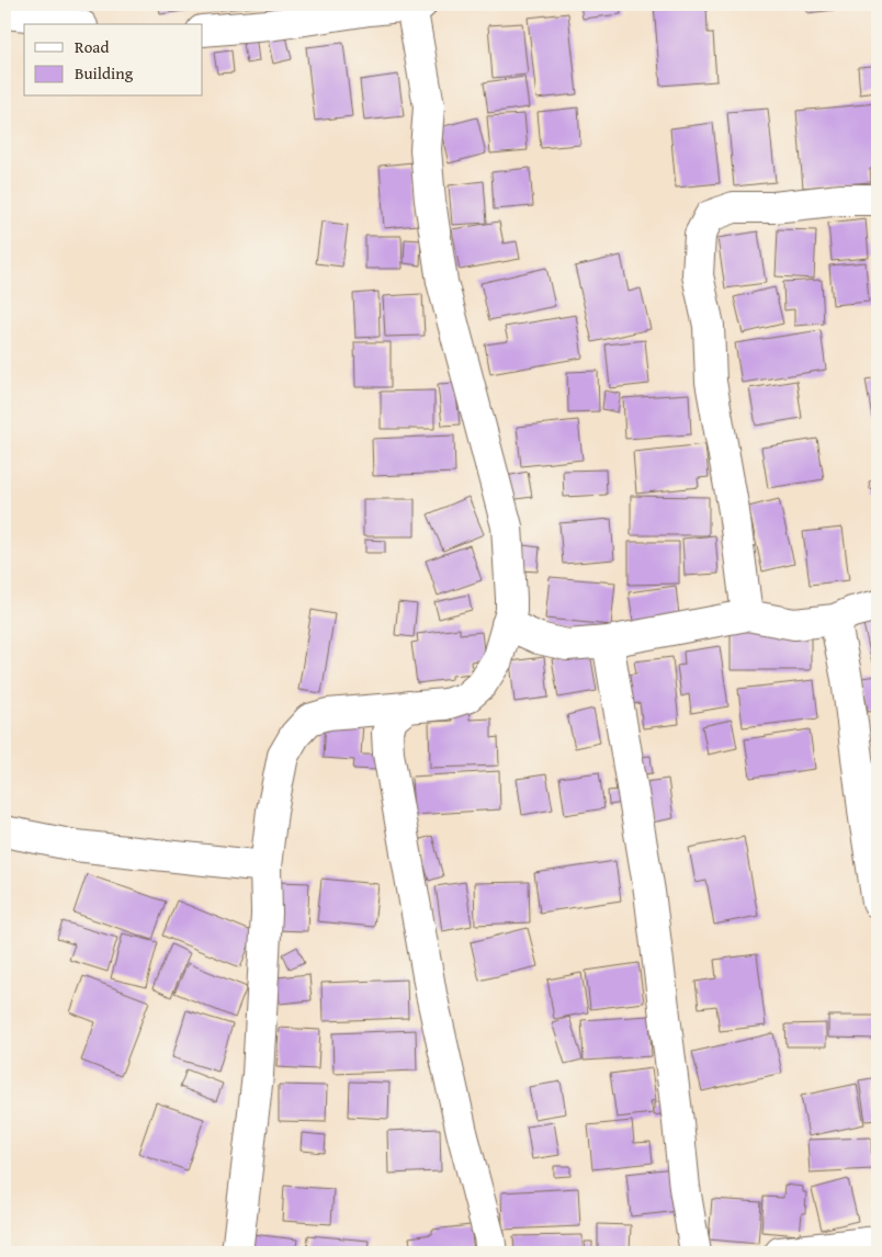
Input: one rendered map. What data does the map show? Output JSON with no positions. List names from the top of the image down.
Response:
{
  "legend": ["Road", "Building"]
}
